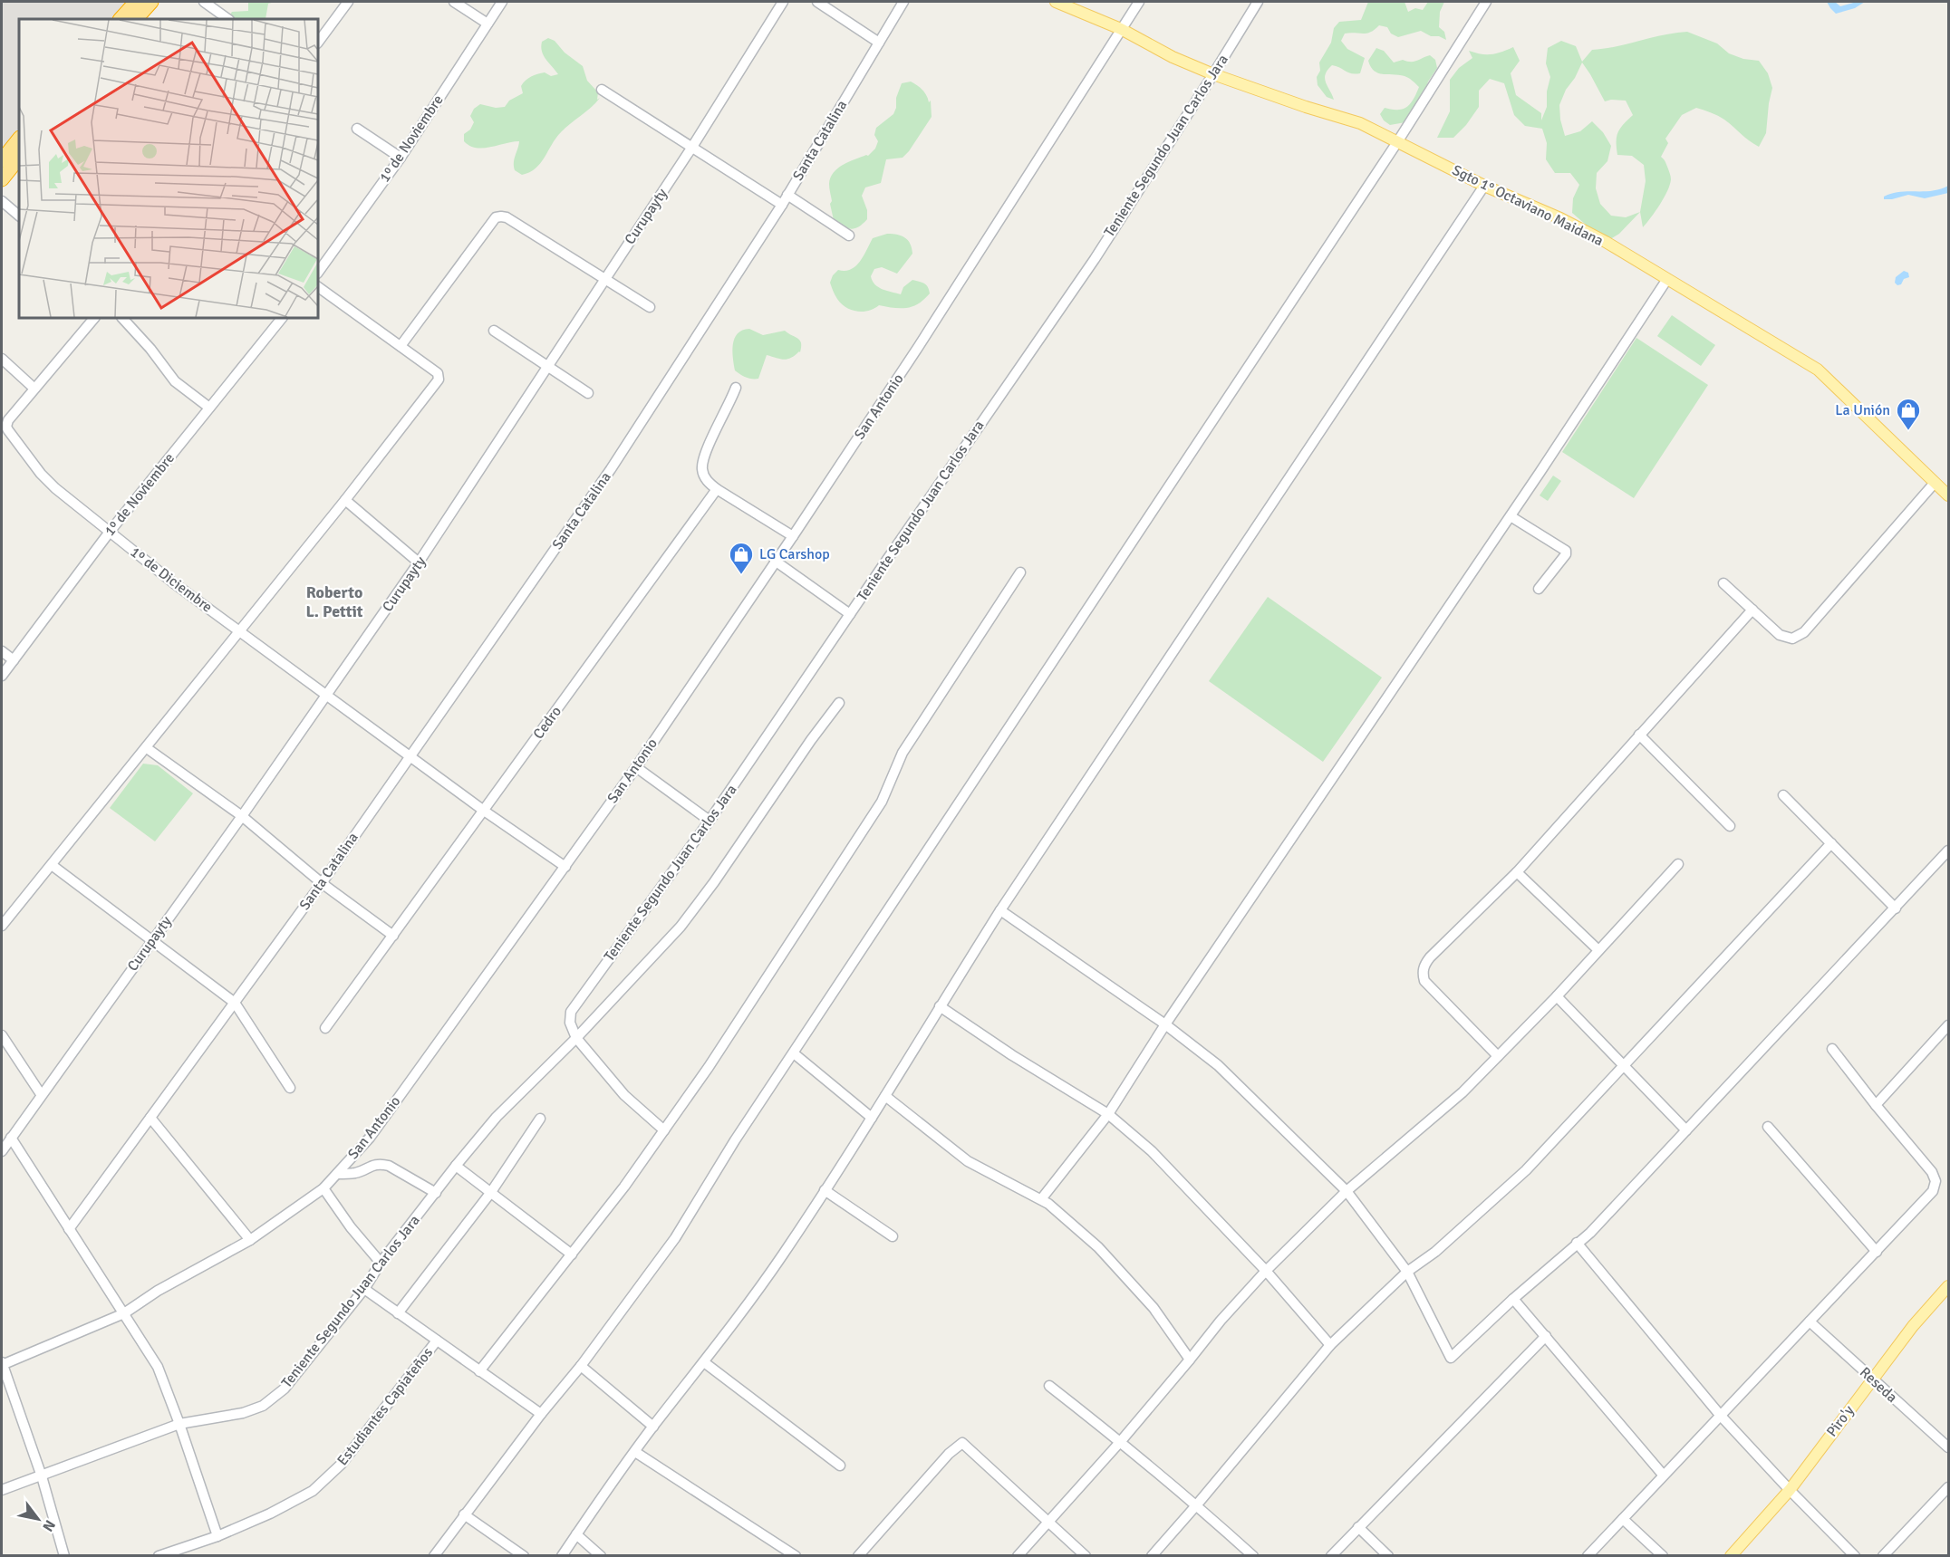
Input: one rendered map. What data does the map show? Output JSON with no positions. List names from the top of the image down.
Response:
{
  "streets": {
    "main road": ["Sgto 1° Octaviano Maidana", "Piro'y"],
    "street": [
      "1º de Noviembre",
      "Santa Catalina",
      "Teniente Segundo Juan Carlos Jara",
      "Curupayty",
      "San Antonio",
      "1º de Diciembre",
      "Cedro",
      "Reseda",
      "Estudiantes Capiateños"
    ]
  },
  "crossings": [
    ["1º de Noviembre", "1º de Diciembre"],
    ["Santa Catalina", "1º de Diciembre"],
    ["Teniente Segundo Juan Carlos Jara", "Sgto 1° Octaviano Maidana"],
    ["Sgto 1° Octaviano Maidana", "San Antonio"],
    ["Curupayty", "1º de Diciembre"],
    ["San Antonio", "1º de Diciembre"],
    ["1º de Diciembre", "Cedro"],
    ["Reseda", "Piro'y"]
  ],
  "districts": ["Roberto L. Pettit"],
  "places": {
    "shop": ["La Unión", "LG Carshop"]
  },
  "north": "bottom right"
}
